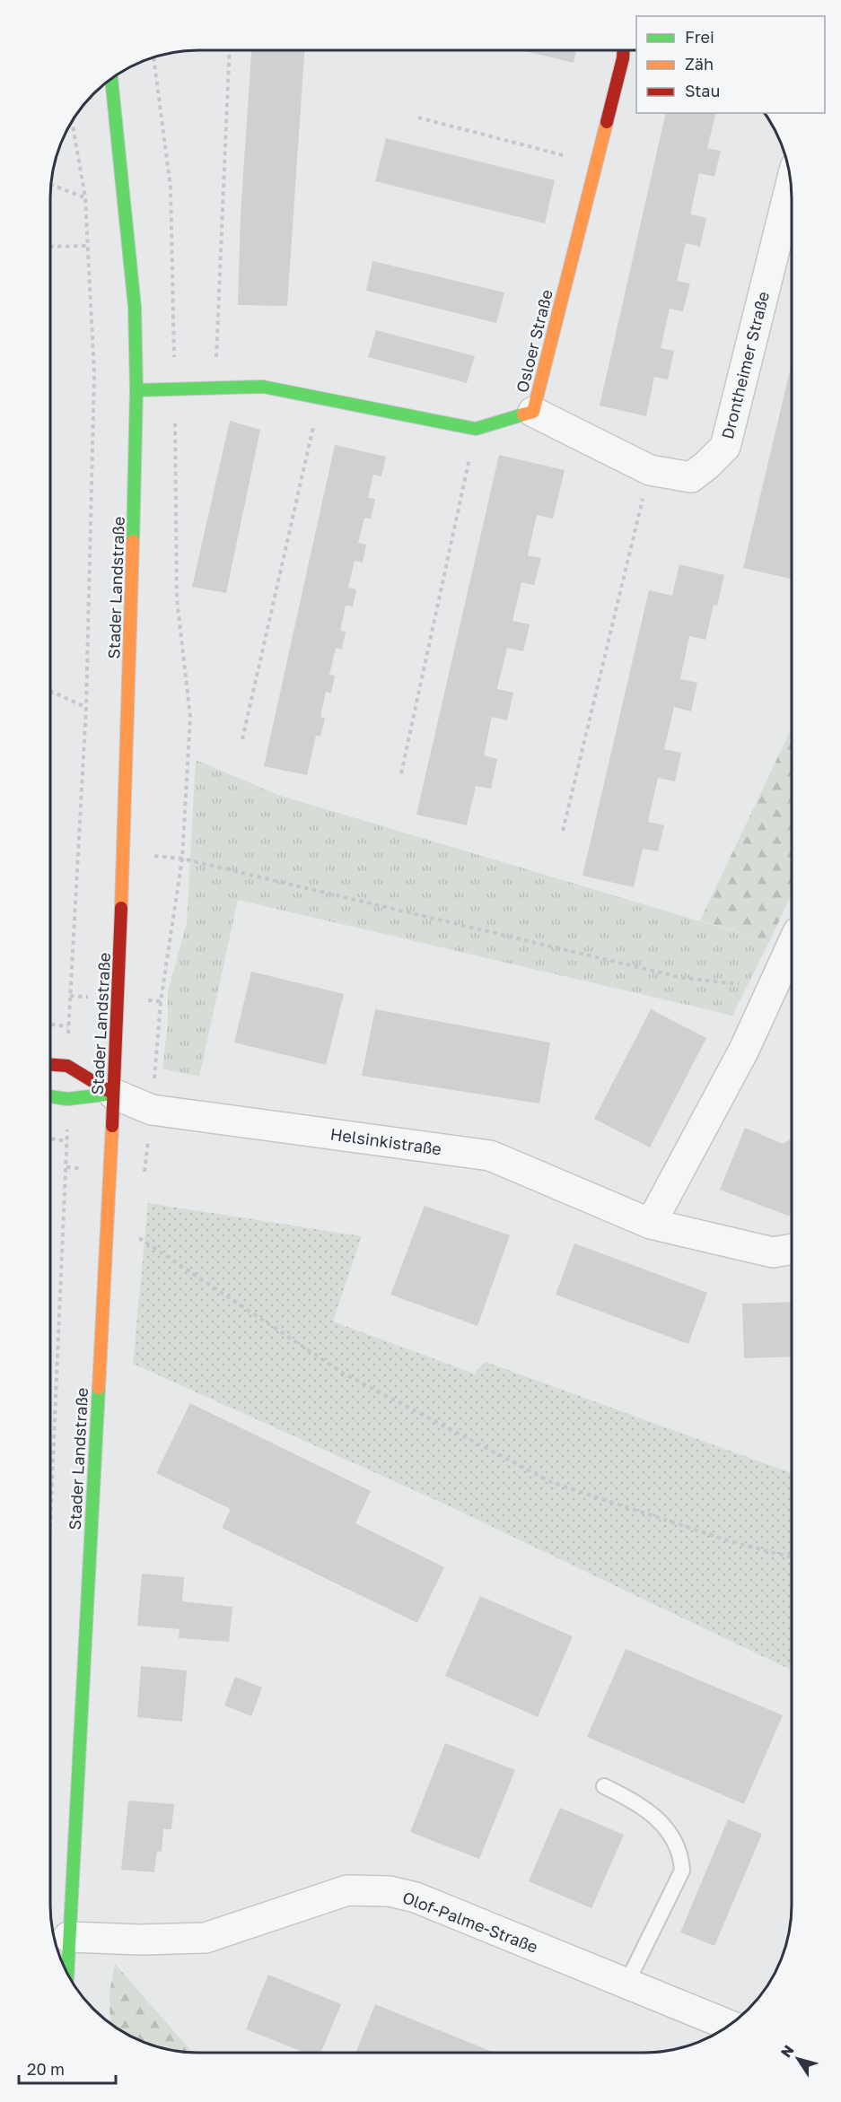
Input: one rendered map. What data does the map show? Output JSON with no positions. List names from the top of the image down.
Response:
{
  "streets": {
    "street": [
      "Osloer Straße",
      "Drontheimer Straße",
      "Stader Landstraße",
      "Helsinkistraße",
      "Olof-Palme-Straße"
    ]
  },
  "crossings": [
    ["Osloer Straße", "Drontheimer Straße"],
    ["Osloer Straße", "Stader Landstraße"],
    ["Stader Landstraße", "Helsinkistraße"],
    ["Stader Landstraße", "Olof-Palme-Straße"]
  ],
  "legend": ["Frei", "Zäh", "Stau"],
  "scale_bar": "20 m",
  "north": "top left"
}
